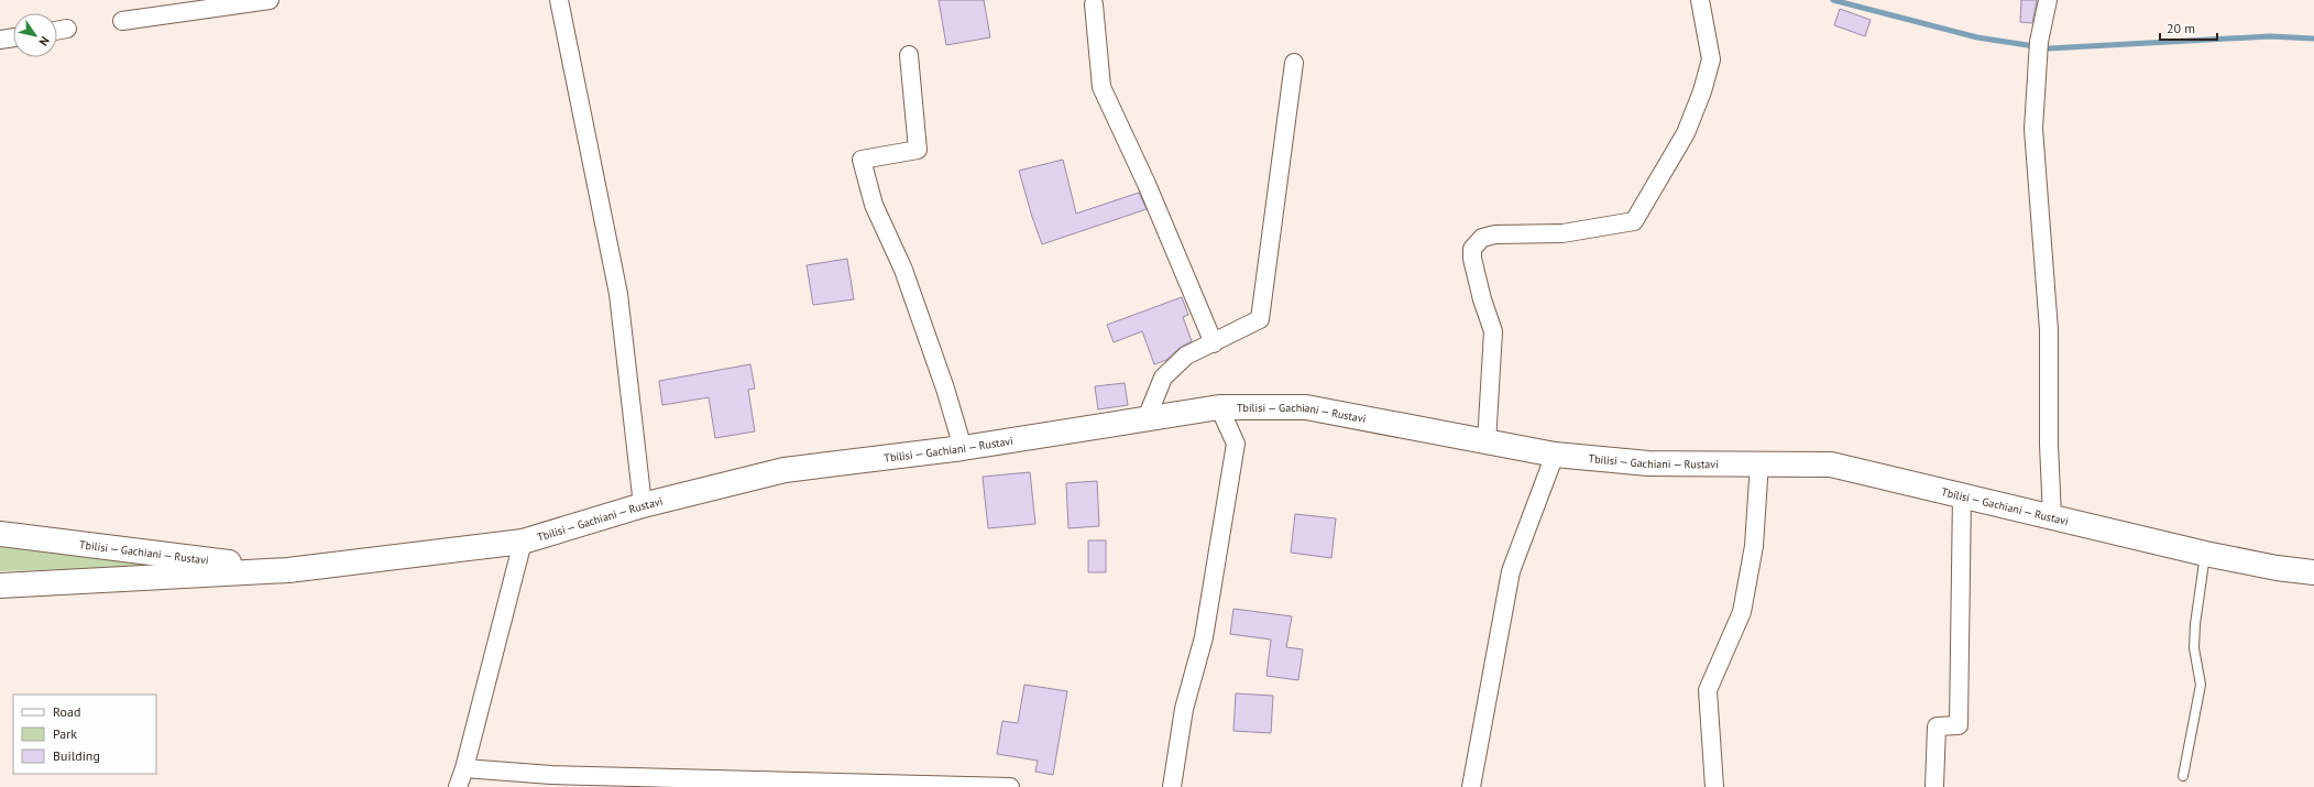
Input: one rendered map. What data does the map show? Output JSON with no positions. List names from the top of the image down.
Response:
{
  "streets": {
    "main road": ["Tbilisi — Gachiani — Rustavi"]
  },
  "legend": ["Road", "Park", "Building"],
  "scale_bar": "20 m",
  "north": "bottom right"
}
